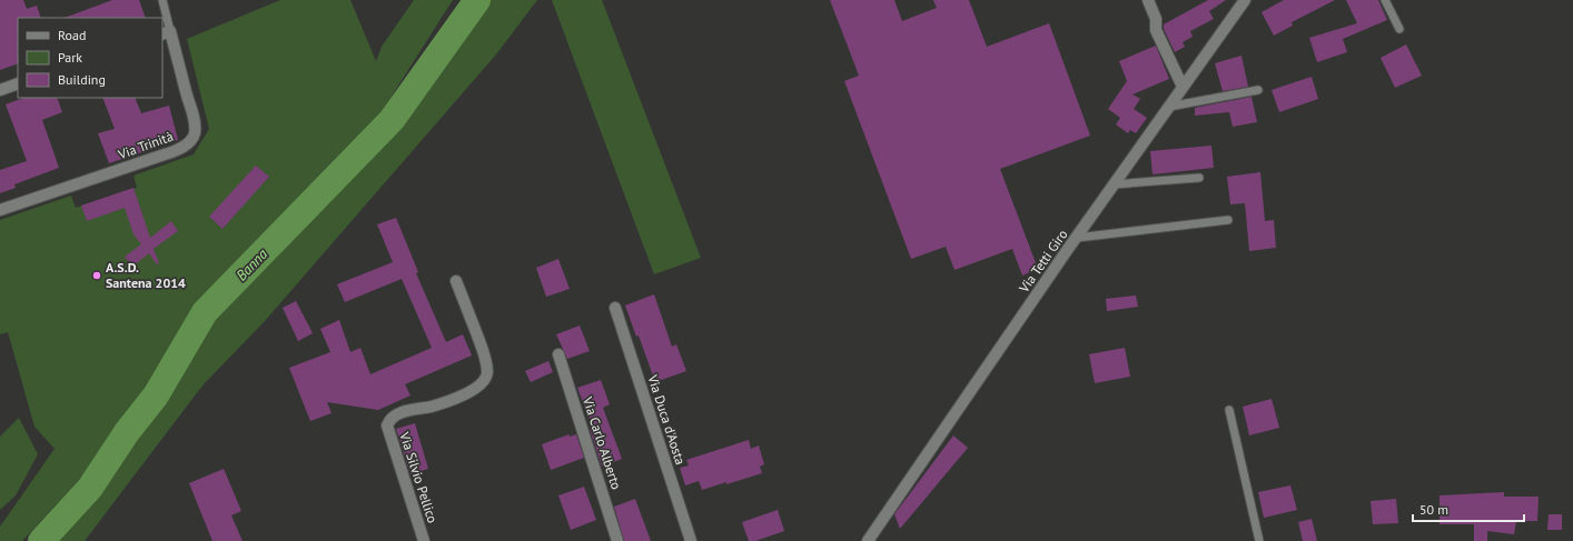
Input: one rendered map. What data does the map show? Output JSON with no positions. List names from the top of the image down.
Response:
{
  "streets": {
    "street": [
      "Via Trinità",
      "Via Tetti Giro",
      "Via Duca d'Aosta",
      "Via Carlo Alberto",
      "Via Silvio Pellico"
    ]
  },
  "water": ["Banna"],
  "places": ["A.S.D. Santena 2014"],
  "legend": ["Road", "Park", "Building"],
  "scale_bar": "50 m"
}
